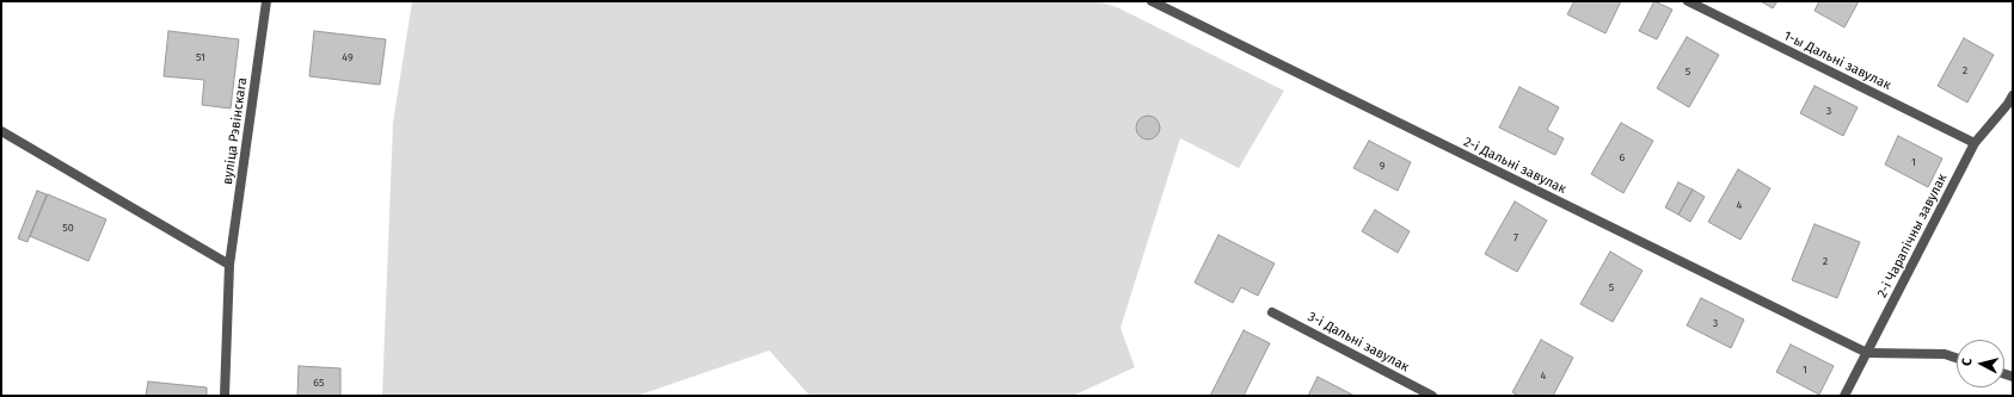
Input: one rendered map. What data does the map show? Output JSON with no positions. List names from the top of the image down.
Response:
{
  "streets": {
    "street": [
      "1-ы Дальні завулак",
      "вуліца Рэвінскага",
      "2-і Дальні завулак",
      "2-і Чарапічны завулак",
      "3-і Дальні завулак"
    ]
  },
  "crossings": [
    ["1-ы Дальні завулак", "2-і Чарапічны завулак"],
    ["2-і Дальні завулак", "2-і Чарапічны завулак"]
  ],
  "house_numbers": [
    "51",
    "49",
    "2",
    "5",
    "3",
    "6",
    "1",
    "9",
    "4",
    "50",
    "7",
    "2",
    "5",
    "3",
    "1",
    "4",
    "65"
  ],
  "north": "left"
}
